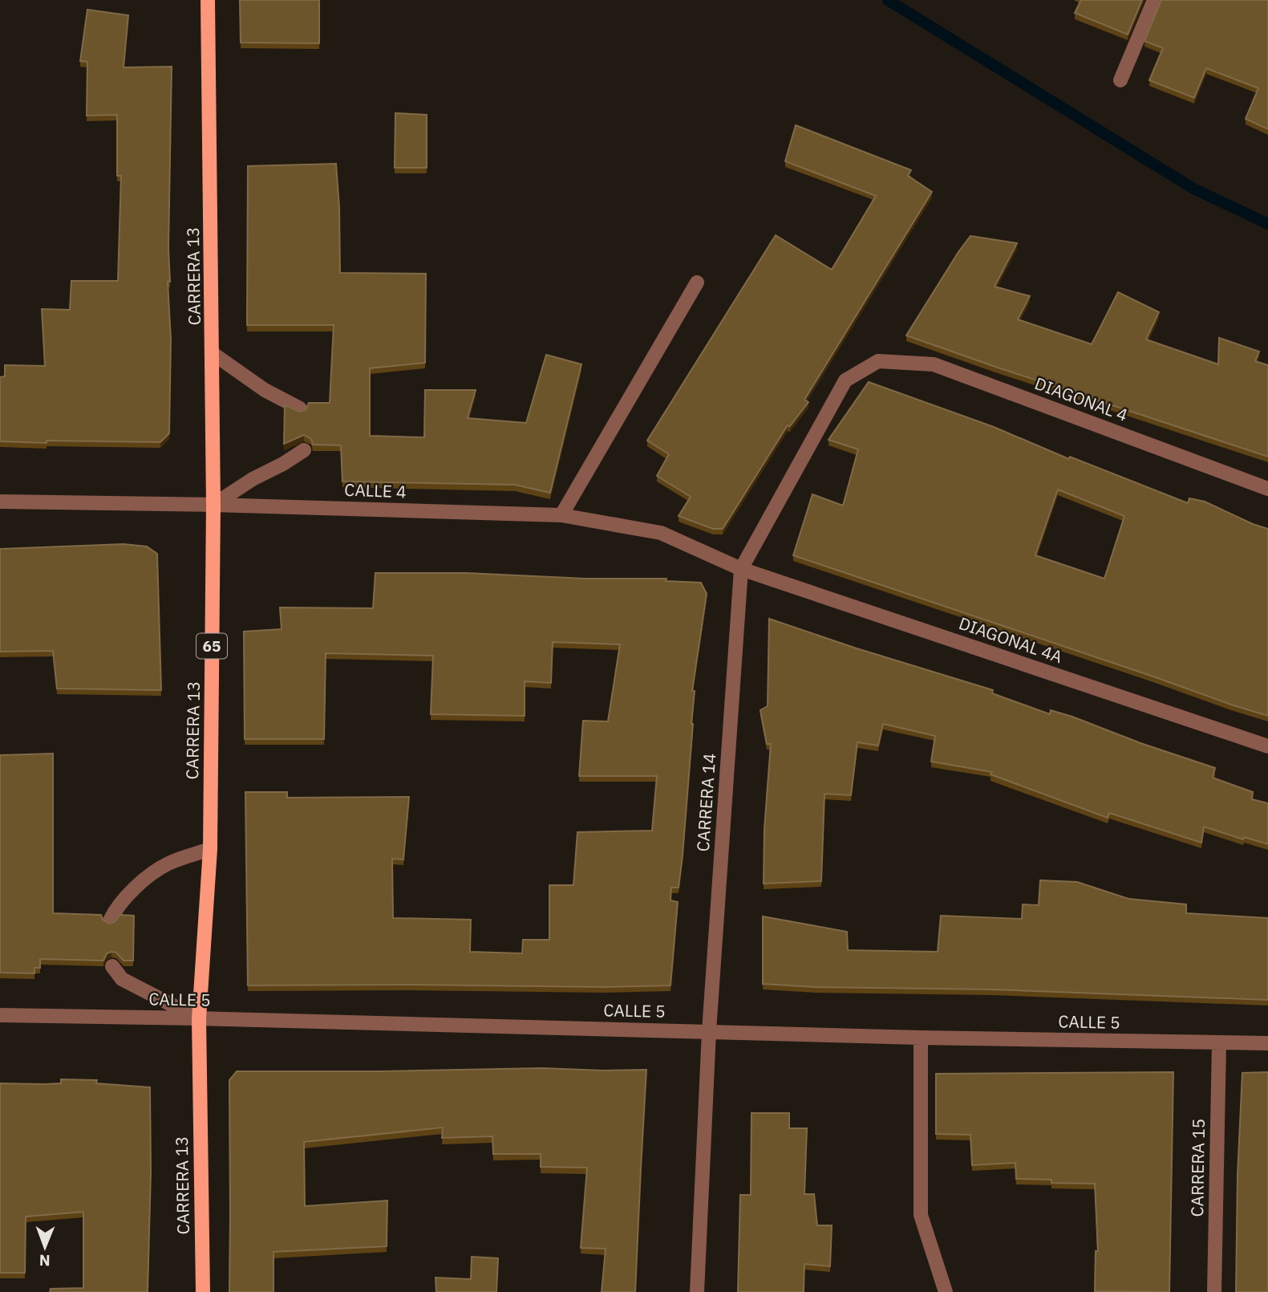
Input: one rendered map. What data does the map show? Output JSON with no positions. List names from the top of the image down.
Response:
{
  "streets": {
    "main road": ["CARRERA 13", "65"],
    "street": [
      "DIAGONAL 4",
      "CALLE 4",
      "DIAGONAL 4A",
      "CARRERA 14",
      "CALLE 5",
      "CARRERA 15"
    ]
  },
  "crossings": [
    ["CARRERA 13", "CALLE 4"],
    ["CARRERA 13", "CALLE 5"],
    ["DIAGONAL 4", "CARRERA 14"],
    ["CALLE 4", "DIAGONAL 4A"],
    ["CALLE 4", "CARRERA 14"],
    ["DIAGONAL 4A", "CARRERA 14"],
    ["CARRERA 14", "CALLE 5"],
    ["CALLE 5", "CARRERA 15"]
  ],
  "north": "bottom"
}
